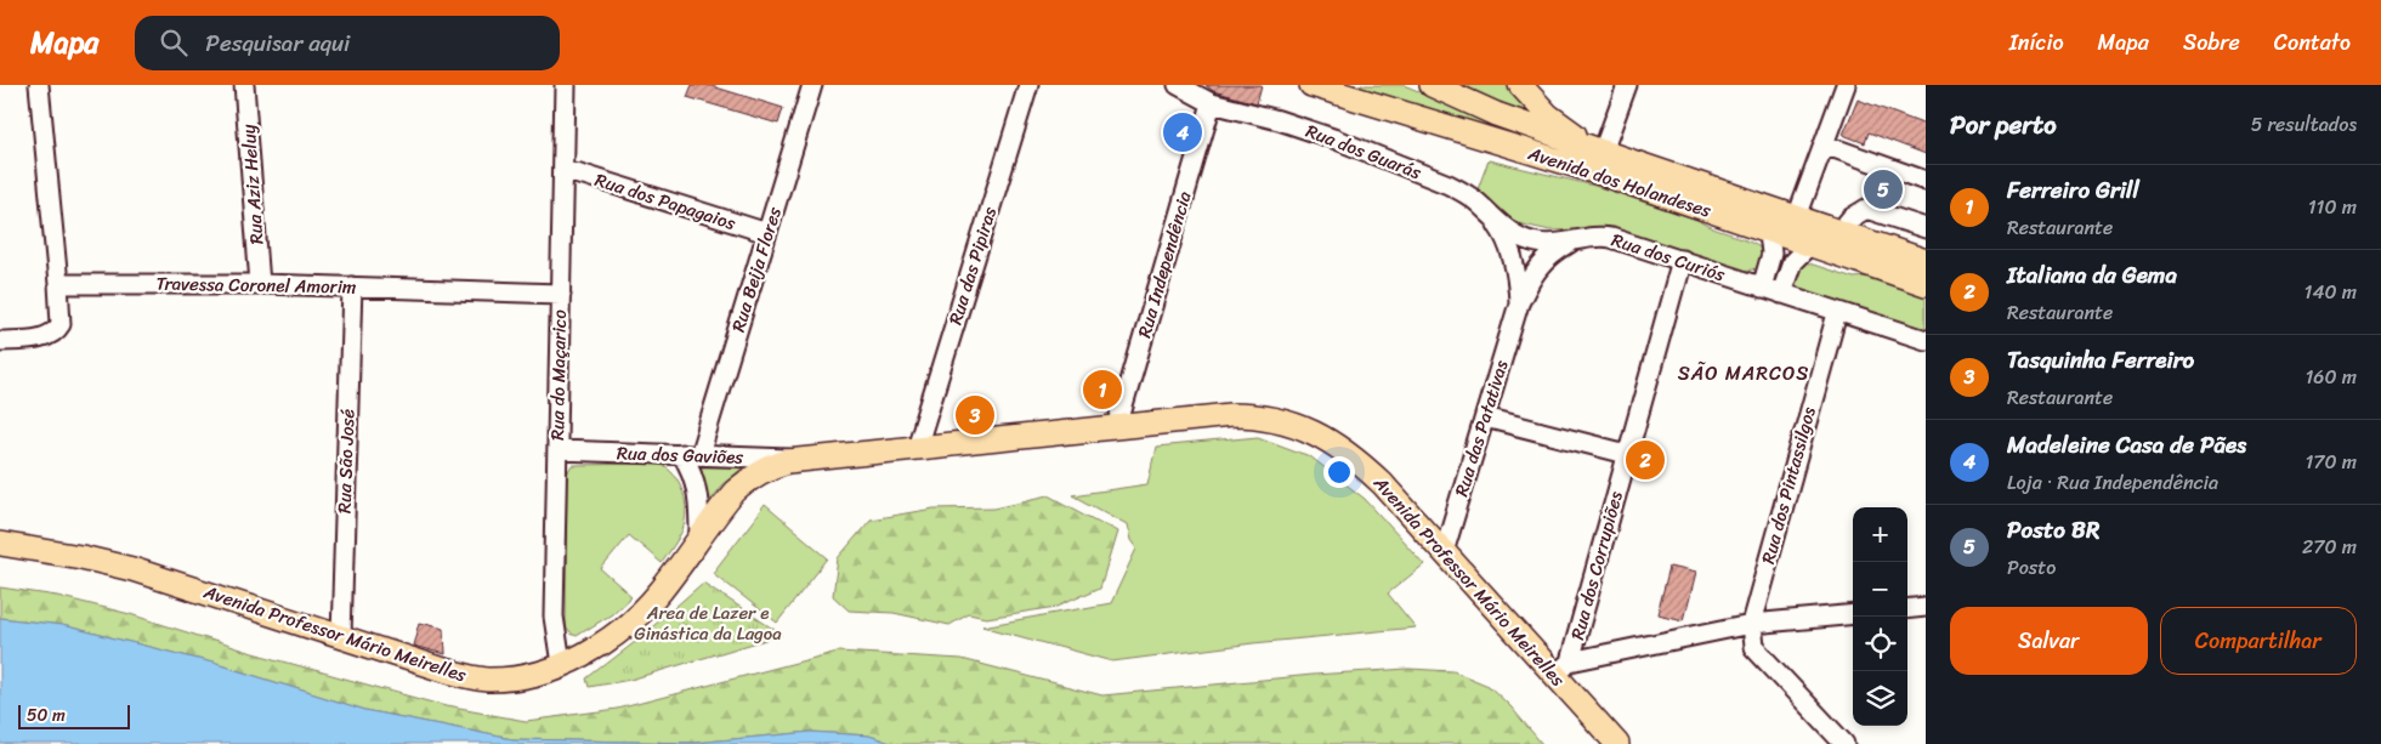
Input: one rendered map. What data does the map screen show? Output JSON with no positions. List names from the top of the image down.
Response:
{
  "streets": {
    "main road": ["Avenida dos Holandeses", "Avenida Professor Mário Meirelles"],
    "street": [
      "Rua dos Guarás",
      "Rua Aziz Heluy",
      "Rua dos Papagaios",
      "Rua dos Curiós",
      "Rua Independência",
      "Rua das Pipiras",
      "Rua Beija Flores",
      "Travessa Coronel Amorim",
      "Rua do Maçarico",
      "Rua das Patativas",
      "Rua dos Gaviões",
      "Rua São José",
      "Rua dos Pintassilgos",
      "Rua dos Corrupiões"
    ]
  },
  "crossings": [
    ["Rua dos Guarás", "Rua dos Curiós"],
    ["Rua dos Guarás", "Rua Independência"],
    ["Rua dos Guarás", "Rua das Patativas"],
    ["Rua Aziz Heluy", "Travessa Coronel Amorim"],
    ["Rua dos Papagaios", "Rua Beija Flores"],
    ["Rua dos Papagaios", "Rua do Maçarico"],
    ["Rua dos Curiós", "Rua das Patativas"],
    ["Rua dos Curiós", "Rua dos Pintassilgos"],
    ["Rua dos Curiós", "Rua dos Corrupiões"],
    ["Rua Independência", "Avenida Professor Mário Meirelles"],
    ["Rua das Pipiras", "Avenida Professor Mário Meirelles"],
    ["Rua Beija Flores", "Rua dos Gaviões"],
    ["Travessa Coronel Amorim", "Rua do Maçarico"],
    ["Travessa Coronel Amorim", "Rua São José"],
    ["Rua do Maçarico", "Rua dos Gaviões"],
    ["Rua do Maçarico", "Avenida Professor Mário Meirelles"],
    ["Rua das Patativas", "Avenida Professor Mário Meirelles"],
    ["Rua dos Gaviões", "Avenida Professor Mário Meirelles"],
    ["Rua São José", "Avenida Professor Mário Meirelles"],
    ["Rua dos Pintassilgos", "Rua dos Corrupiões"],
    ["Rua dos Corrupiões", "Avenida Professor Mário Meirelles"]
  ],
  "districts": ["SÃO MARCOS"],
  "parks": ["Area de Lazer e Ginástica da Lagoa"],
  "scale_bar": "50 m",
  "page": {
    "header": "Mapa",
    "search": "Pesquisar aqui",
    "nav": [
      "Início",
      "Mapa",
      "Sobre",
      "Contato"
    ],
    "heading": ["Por perto", "5 resultados"],
    "pins": [
      "4",
      "5",
      "1",
      "3",
      "2"
    ],
    "list": [
      {
        "mark": "1",
        "name": "Ferreiro Grill",
        "note": "Restaurante",
        "value": "110 m"
      },
      {
        "mark": "2",
        "name": "Italiana da Gema",
        "note": "Restaurante",
        "value": "140 m"
      },
      {
        "mark": "3",
        "name": "Tasquinha Ferreiro",
        "note": "Restaurante",
        "value": "160 m"
      },
      {
        "mark": "4",
        "name": "Madeleine Casa de Pães",
        "note": "Loja · Rua Independência",
        "value": "170 m"
      },
      {
        "mark": "5",
        "name": "Posto BR",
        "note": "Posto",
        "value": "270 m"
      }
    ],
    "map_buttons": ["+", "−"],
    "buttons": ["Salvar", "Compartilhar"],
    "scale": "50 m"
  }
}
